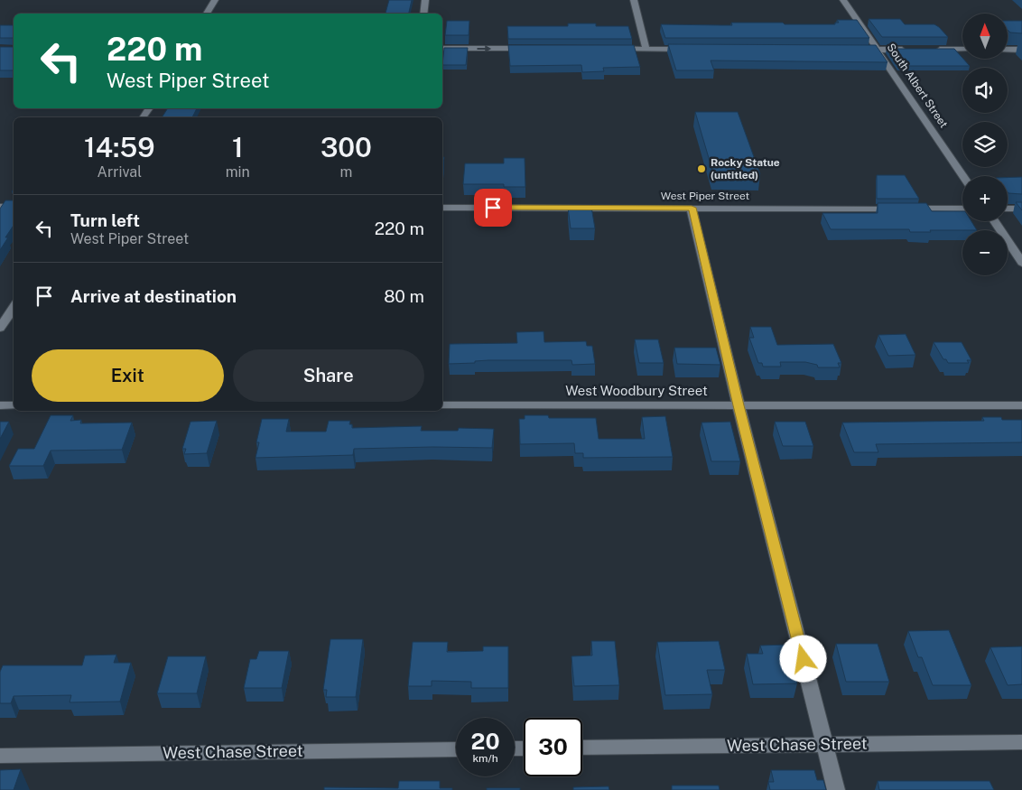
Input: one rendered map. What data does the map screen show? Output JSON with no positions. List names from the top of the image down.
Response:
{
  "streets": {
    "street": [
      "South Albert Street",
      "West Piper Street",
      "West Woodbury Street",
      "West Chase Street"
    ]
  },
  "places": ["Rocky Statue (untitled)"],
  "north": "top",
  "page": {
    "map_buttons": ["+", "−"],
    "turn": ["220 m", "West Piper Street"],
    "eta": [
      "14:59",
      "Arrival",
      "1",
      "min",
      "300",
      "m"
    ],
    "list": [
      {
        "name": "Turn left",
        "note": "West Piper Street",
        "value": "220 m"
      },
      {
        "name": "Arrive at destination",
        "value": "80 m"
      }
    ],
    "buttons": ["Exit", "Share"],
    "speed": "20 km/h",
    "limit": "30"
  }
}
